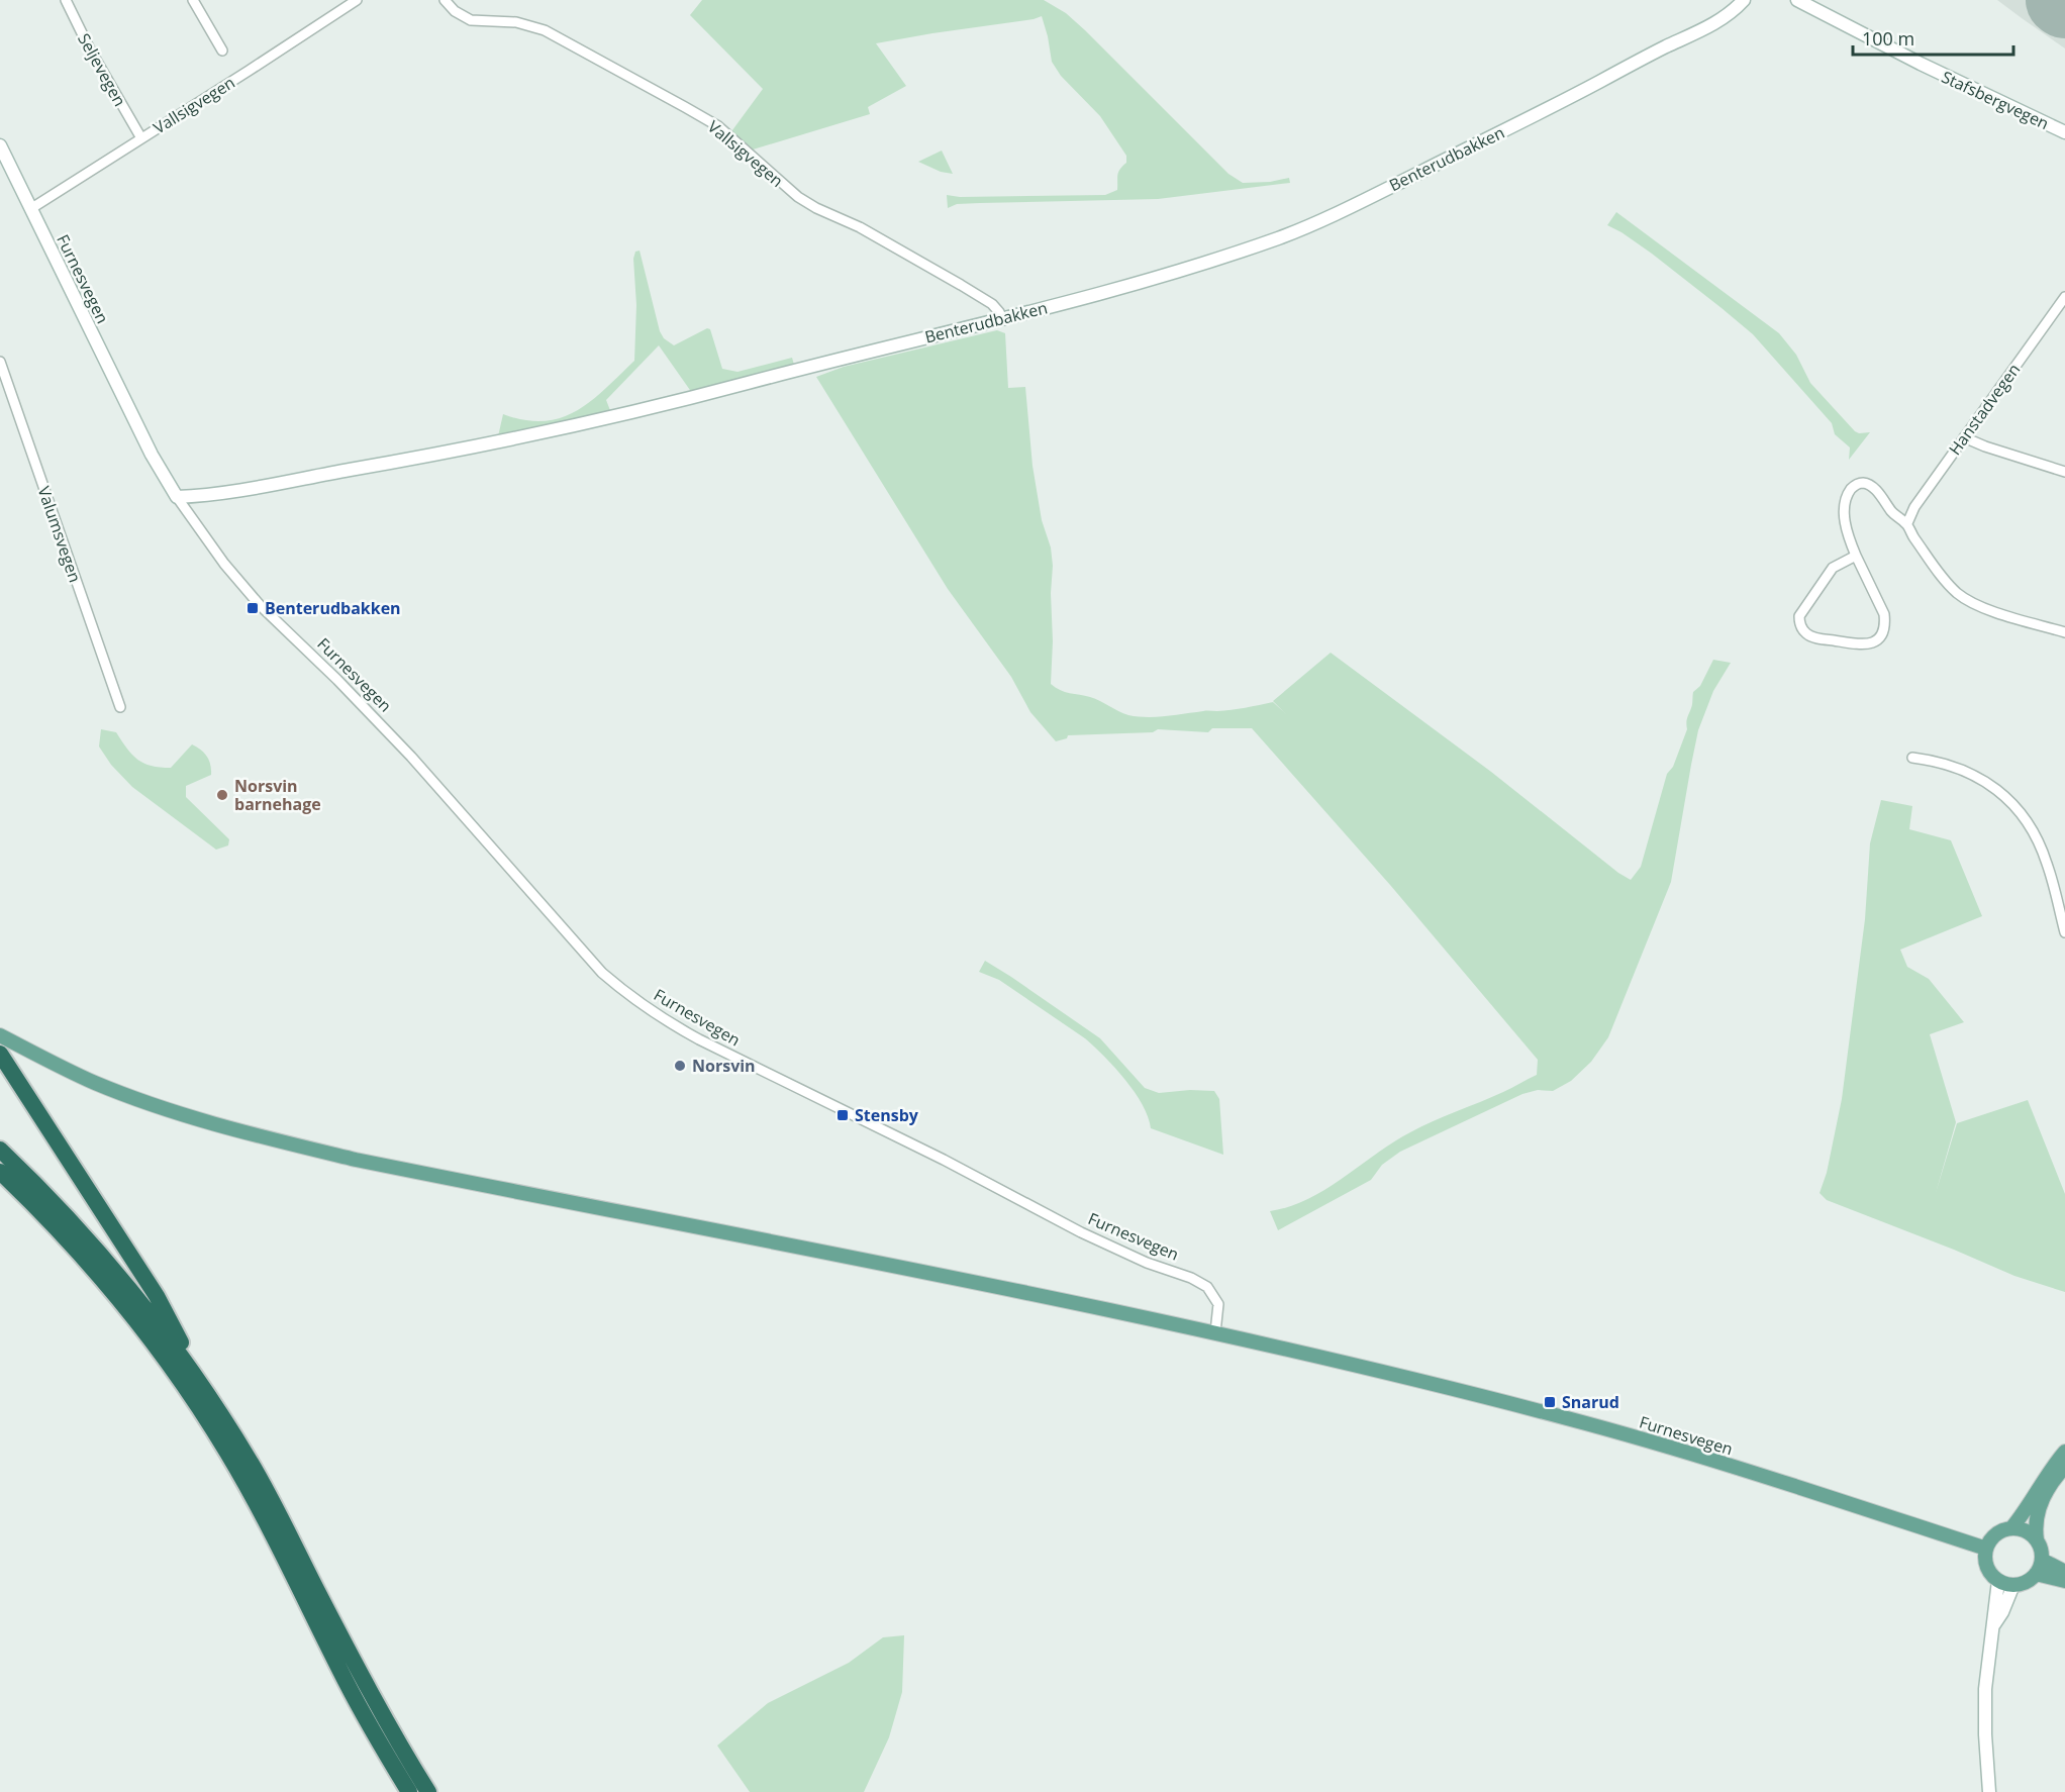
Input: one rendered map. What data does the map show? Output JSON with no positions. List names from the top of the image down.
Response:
{
  "streets": {
    "main road": ["Stafsbergvegen", "Benterudbakken", "Furnesvegen"],
    "street": [
      "Seljevegen",
      "Vallsigvegen",
      "Hanstadvegen",
      "Valumsvegen"
    ]
  },
  "crossings": [
    ["Seljevegen", "Vallsigvegen"],
    ["Vallsigvegen", "Benterudbakken"],
    ["Vallsigvegen", "Furnesvegen"],
    ["Benterudbakken", "Furnesvegen"]
  ],
  "places": {
    "transit": ["Benterudbakken", "Stensby", "Snarud"],
    "other": ["Norsvin barnehage", "Norsvin"]
  },
  "scale_bar": "100 m"
}
